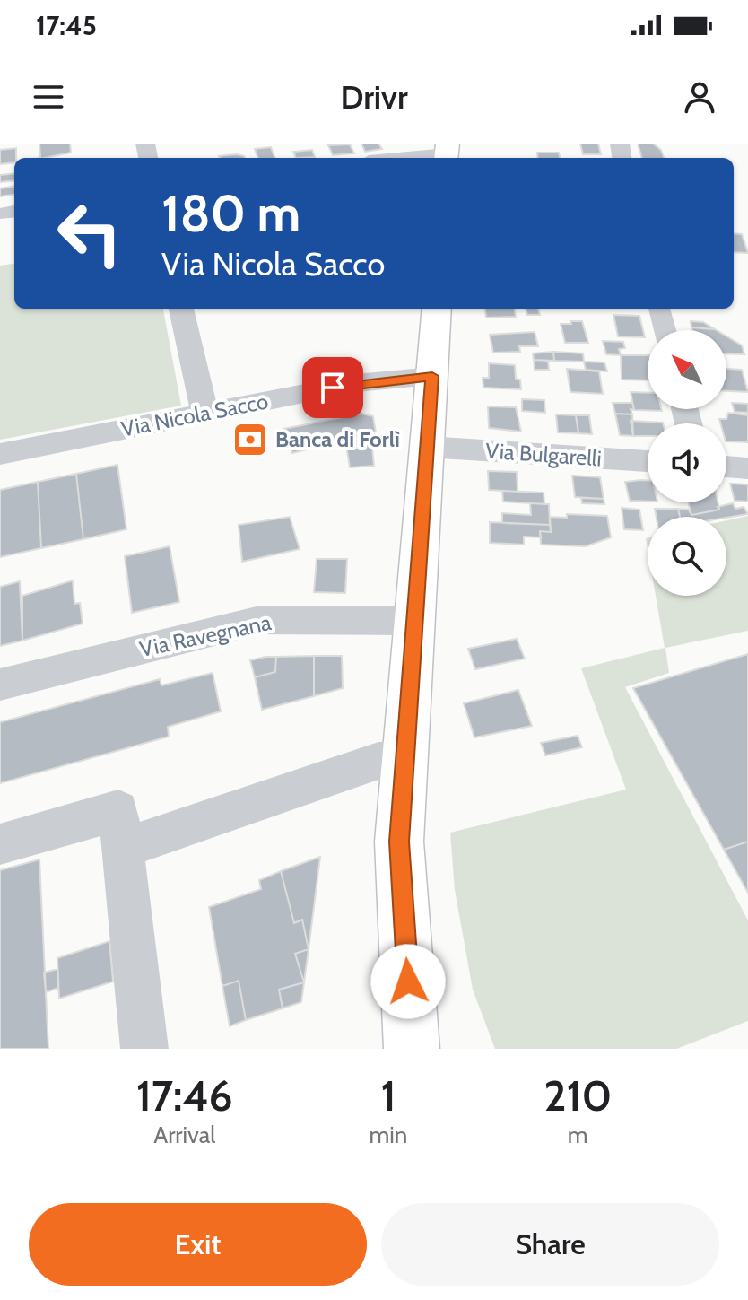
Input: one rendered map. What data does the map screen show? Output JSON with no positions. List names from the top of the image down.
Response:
{
  "streets": {
    "street": ["Via Nicola Sacco", "Via Bulgarelli", "Via Ravegnana"]
  },
  "places": {
    "bank": ["Banca di Forlì"]
  },
  "north": "top left",
  "page": {
    "status": "17:45",
    "header": "Drivr",
    "turn": ["180 m", "Via Nicola Sacco"],
    "eta": [
      "17:46",
      "Arrival",
      "1",
      "min",
      "210",
      "m"
    ],
    "buttons": ["Exit", "Share"]
  }
}
